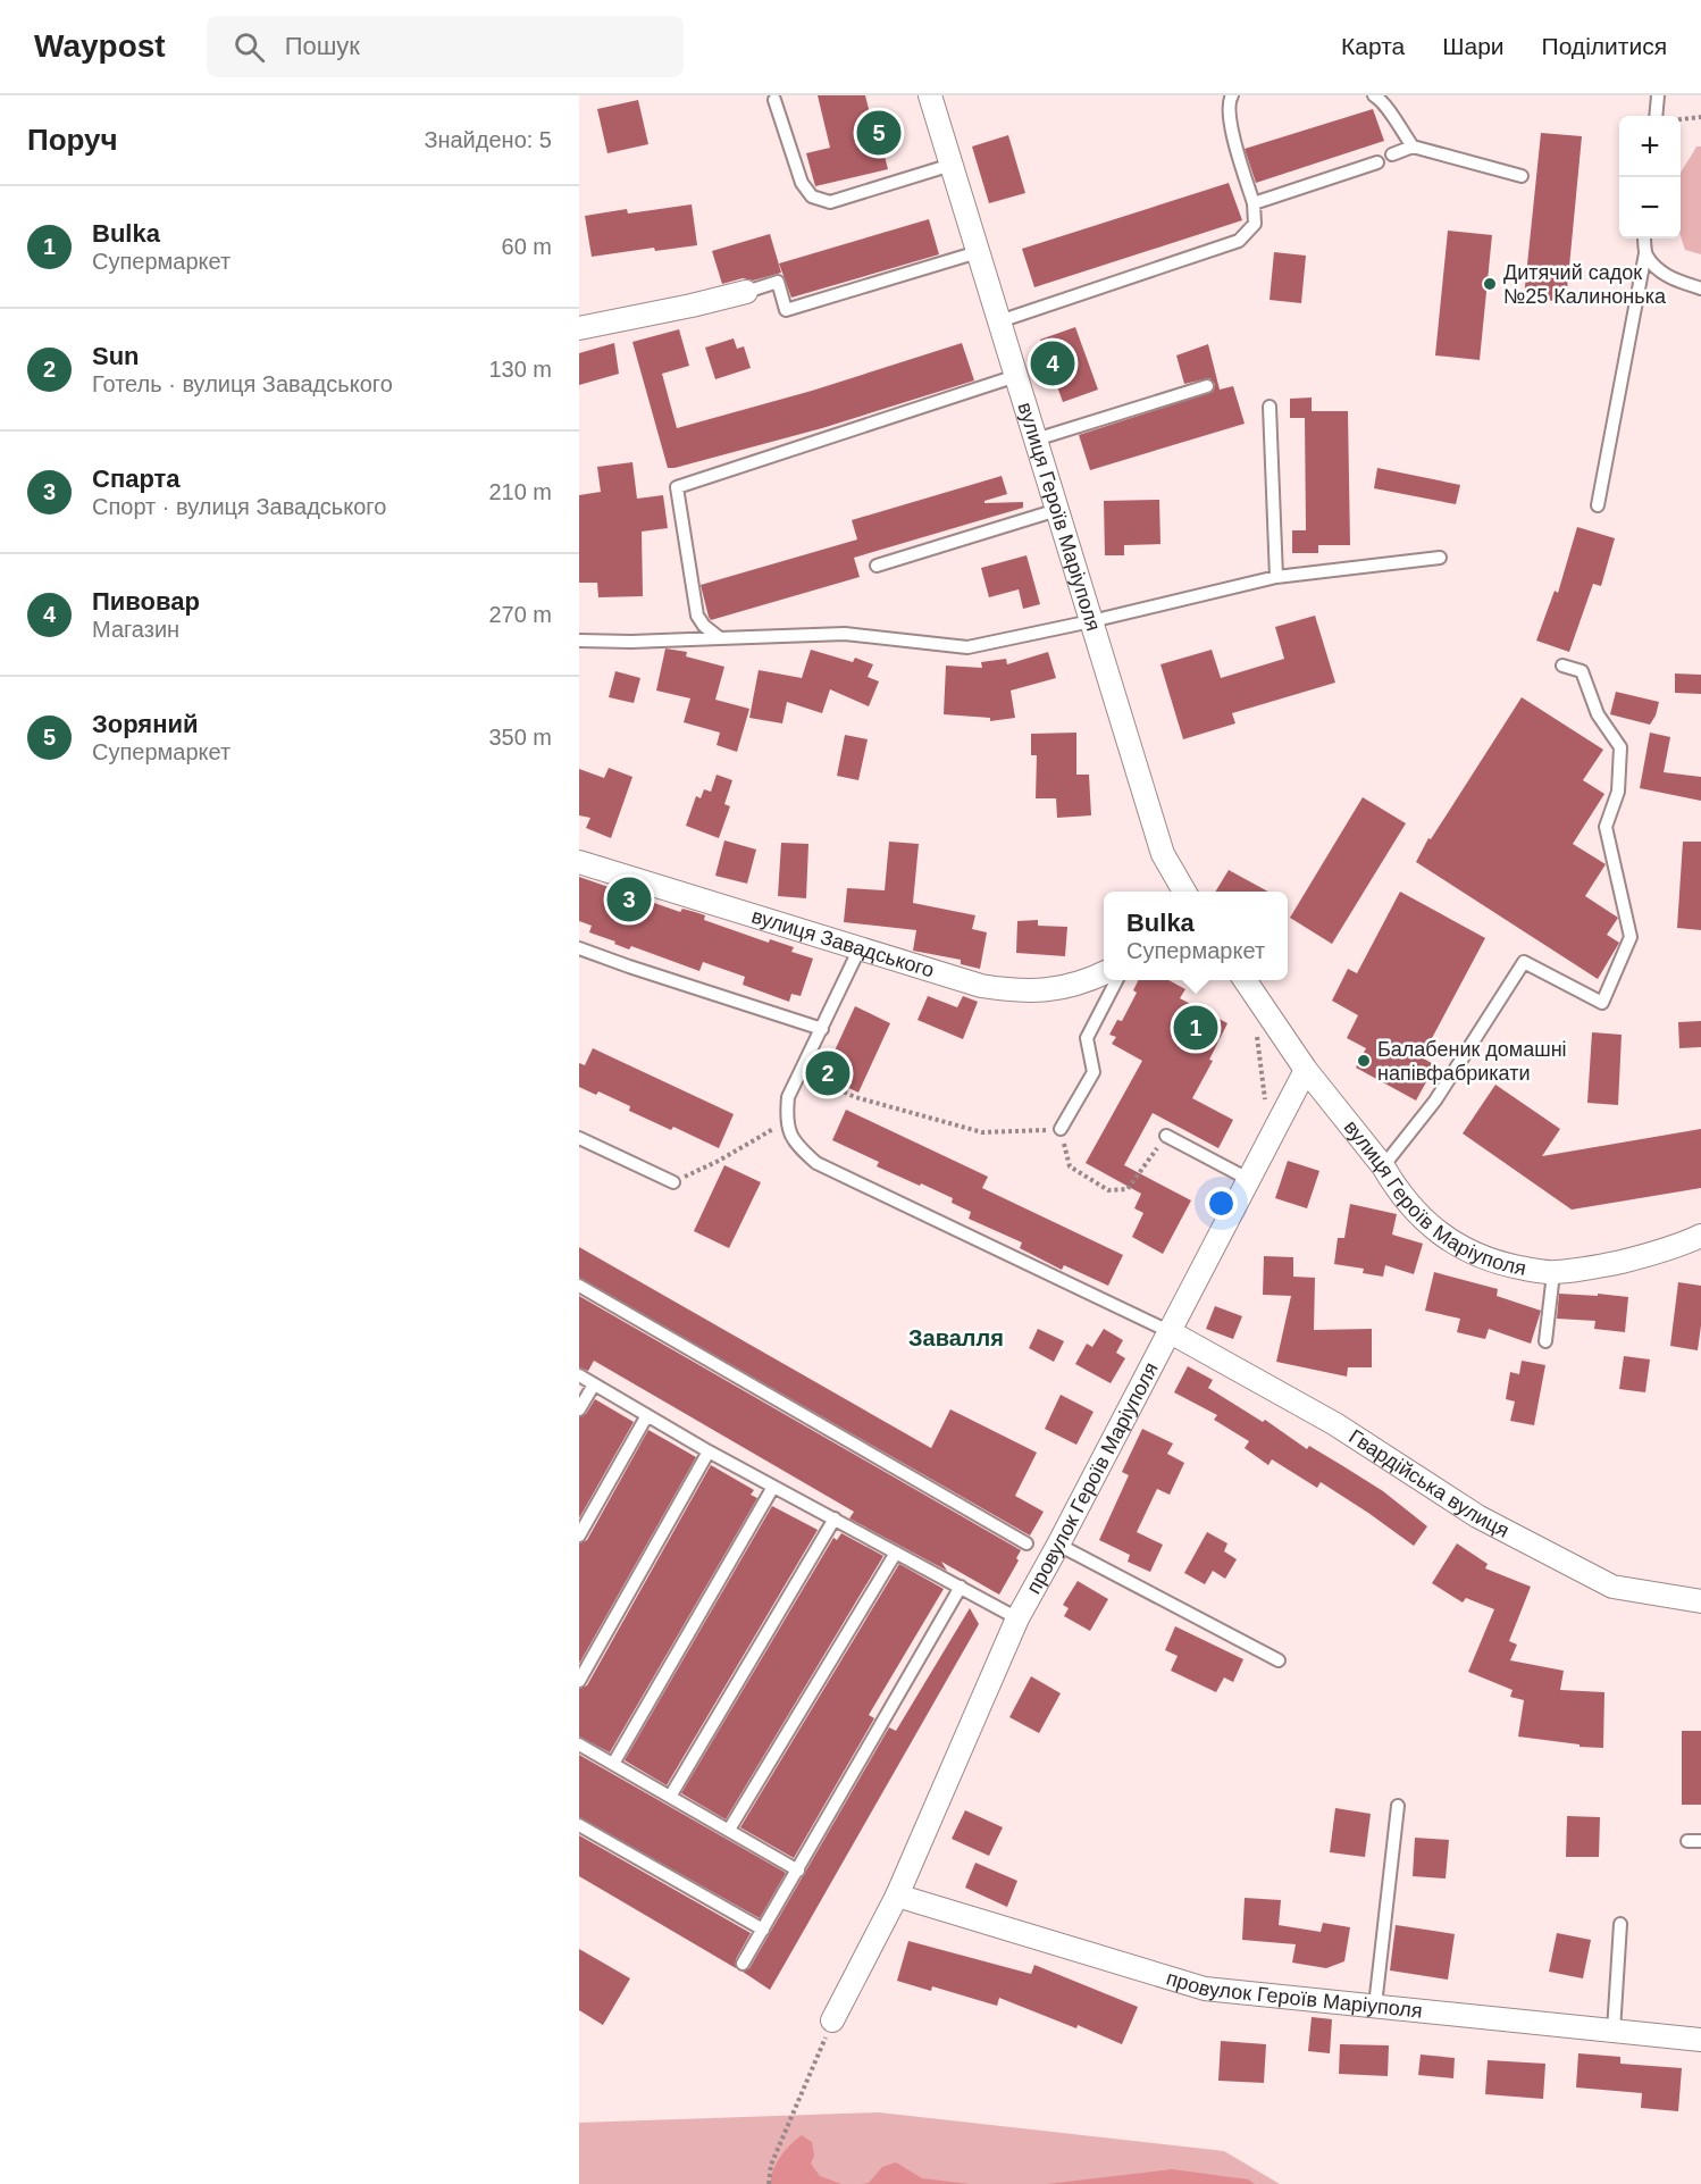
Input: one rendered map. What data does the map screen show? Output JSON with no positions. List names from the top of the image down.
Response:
{
  "streets": {
    "street": [
      "вулиця Героїв Маріуполя",
      "вулиця Завадського",
      "провулок Героїв Маріуполя",
      "Гвардійська вулиця"
    ]
  },
  "crossings": [
    ["вулиця Героїв Маріуполя", "провулок Героїв Маріуполя"],
    ["провулок Героїв Маріуполя", "Гвардійська вулиця"]
  ],
  "districts": ["Завалля"],
  "places": ["Дитячий садок №25 Калинонька", "Балабеник домашні напівфабрикати"],
  "page": {
    "header": "Waypost",
    "search": "Пошук",
    "nav": ["Карта", "Шари", "Поділитися"],
    "heading": ["Поруч", "Знайдено: 5"],
    "pins": [
      "5",
      "4",
      "3",
      "1",
      "2"
    ],
    "map_buttons": ["+", "−"],
    "list": [
      {
        "mark": "1",
        "name": "Bulka",
        "note": "Супермаркет",
        "value": "60 m"
      },
      {
        "mark": "2",
        "name": "Sun",
        "note": "Готель · вулиця Завадського",
        "value": "130 m"
      },
      {
        "mark": "3",
        "name": "Спарта",
        "note": "Спорт · вулиця Завадського",
        "value": "210 m"
      },
      {
        "mark": "4",
        "name": "Пивовар",
        "note": "Магазин",
        "value": "270 m"
      },
      {
        "mark": "5",
        "name": "Зоряний",
        "note": "Супермаркет",
        "value": "350 m"
      }
    ],
    "popup": ["Bulka", "Супермаркет"]
  }
}
